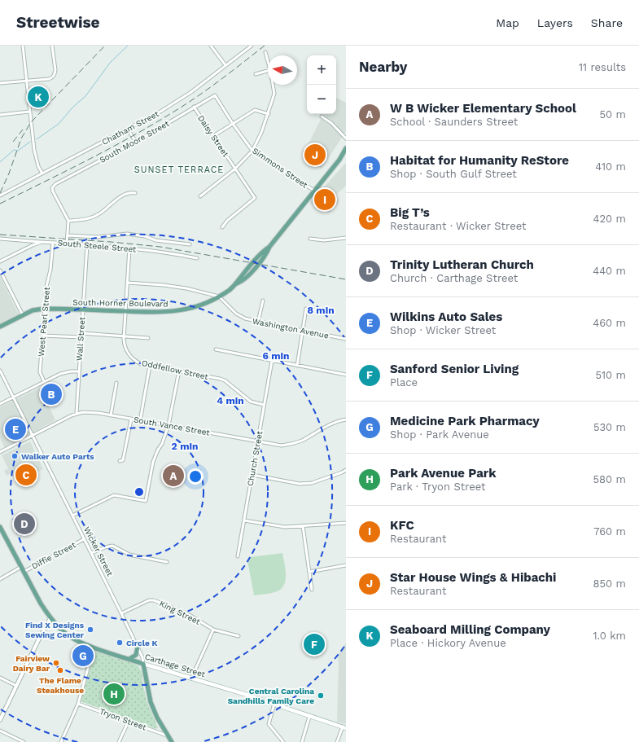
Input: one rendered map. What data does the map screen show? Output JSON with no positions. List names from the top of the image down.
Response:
{
  "streets": {
    "main road": ["South Horner Boulevard", "Wicker Street", "Carthage Street"],
    "street": [
      "Chatham Street",
      "Daisy Street",
      "South Moore Street",
      "Simmons Street",
      "South Steele Street",
      "West Pearl Street",
      "Washington Avenue",
      "Wall Street",
      "Oddfellow Street",
      "South Vance Street",
      "Church Street",
      "Diffie Street",
      "King Street",
      "Tryon Street"
    ]
  },
  "crossings": [
    ["Daisy Street", "South Moore Street"],
    ["South Moore Street", "Simmons Street"],
    ["Simmons Street", "South Horner Boulevard"],
    ["South Steele Street", "West Pearl Street"],
    ["South Steele Street", "Wall Street"],
    ["South Steele Street", "Oddfellow Street"],
    ["South Horner Boulevard", "West Pearl Street"],
    ["South Horner Boulevard", "Washington Avenue"],
    ["South Horner Boulevard", "Wall Street"],
    ["South Horner Boulevard", "Oddfellow Street"],
    ["Washington Avenue", "Oddfellow Street"],
    ["Wall Street", "South Vance Street"],
    ["Oddfellow Street", "Church Street"],
    ["South Vance Street", "Church Street"],
    ["South Vance Street", "Wicker Street"],
    ["Wicker Street", "Diffie Street"],
    ["Wicker Street", "King Street"],
    ["Wicker Street", "Carthage Street"],
    ["Wicker Street", "Tryon Street"],
    ["Diffie Street", "Carthage Street"]
  ],
  "districts": ["SUNSET TERRACE"],
  "places": [
    "Walker Auto Parts",
    "Find X Designs Sewing Center",
    "Circle K",
    "Fairview Dairy Bar",
    "The Flame Steakhouse",
    "Central Carolina Sandhills Family Care"
  ],
  "north": "left",
  "page": {
    "header": "Streetwise",
    "nav": ["Map", "Layers", "Share"],
    "heading": ["Nearby", "11 results"],
    "map_buttons": ["+", "−"],
    "pins": [
      "K",
      "J",
      "I",
      "B",
      "E",
      "C",
      "A",
      "D",
      "F",
      "G",
      "H"
    ],
    "list": [
      {
        "mark": "A",
        "name": "W B Wicker Elementary School",
        "note": "School · Saunders Street",
        "value": "50 m"
      },
      {
        "mark": "B",
        "name": "Habitat for Humanity ReStore",
        "note": "Shop · South Gulf Street",
        "value": "410 m"
      },
      {
        "mark": "C",
        "name": "Big T’s",
        "note": "Restaurant · Wicker Street",
        "value": "420 m"
      },
      {
        "mark": "D",
        "name": "Trinity Lutheran Church",
        "note": "Church · Carthage Street",
        "value": "440 m"
      },
      {
        "mark": "E",
        "name": "Wilkins Auto Sales",
        "note": "Shop · Wicker Street",
        "value": "460 m"
      },
      {
        "mark": "F",
        "name": "Sanford Senior Living",
        "note": "Place",
        "value": "510 m"
      },
      {
        "mark": "G",
        "name": "Medicine Park Pharmacy",
        "note": "Shop · Park Avenue",
        "value": "530 m"
      },
      {
        "mark": "H",
        "name": "Park Avenue Park",
        "note": "Park · Tryon Street",
        "value": "580 m"
      },
      {
        "mark": "I",
        "name": "KFC",
        "note": "Restaurant",
        "value": "760 m"
      },
      {
        "mark": "J",
        "name": "Star House Wings & Hibachi",
        "note": "Restaurant",
        "value": "850 m"
      },
      {
        "mark": "K",
        "name": "Seaboard Milling Company",
        "note": "Place · Hickory Avenue",
        "value": "1.0 km"
      }
    ]
  },
  "rings": [
    "8 min",
    "6 min",
    "4 min",
    "2 min"
  ]
}
